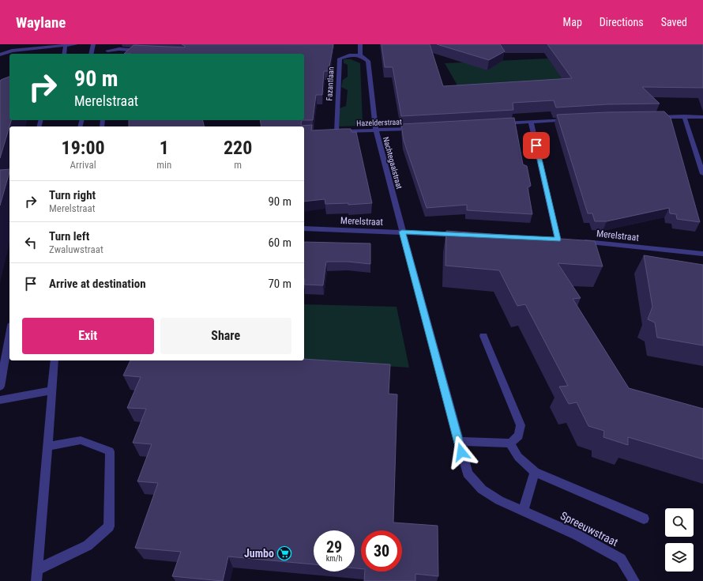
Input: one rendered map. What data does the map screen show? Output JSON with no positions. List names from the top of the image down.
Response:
{
  "streets": {
    "street": [
      "Fazantlaan",
      "Hazelderstraat",
      "Nachtegaalstraat",
      "Merelstraat",
      "Spreeuwstraat"
    ]
  },
  "crossings": [
    ["Fazantlaan", "Hazelderstraat"],
    ["Fazantlaan", "Nachtegaalstraat"],
    ["Hazelderstraat", "Nachtegaalstraat"],
    ["Nachtegaalstraat", "Merelstraat"],
    ["Nachtegaalstraat", "Spreeuwstraat"],
    ["Merelstraat", "Spreeuwstraat"]
  ],
  "places": {
    "supermarket": ["Jumbo"]
  },
  "page": {
    "header": "Waylane",
    "nav": ["Map", "Directions", "Saved"],
    "turn": ["90 m", "Merelstraat"],
    "eta": [
      "19:00",
      "Arrival",
      "1",
      "min",
      "220",
      "m"
    ],
    "list": [
      {
        "name": "Turn right",
        "note": "Merelstraat",
        "value": "90 m"
      },
      {
        "name": "Turn left",
        "note": "Zwaluwstraat",
        "value": "60 m"
      },
      {
        "name": "Arrive at destination",
        "value": "70 m"
      }
    ],
    "buttons": ["Exit", "Share"],
    "speed": "29 km/h",
    "limit": "30"
  }
}
